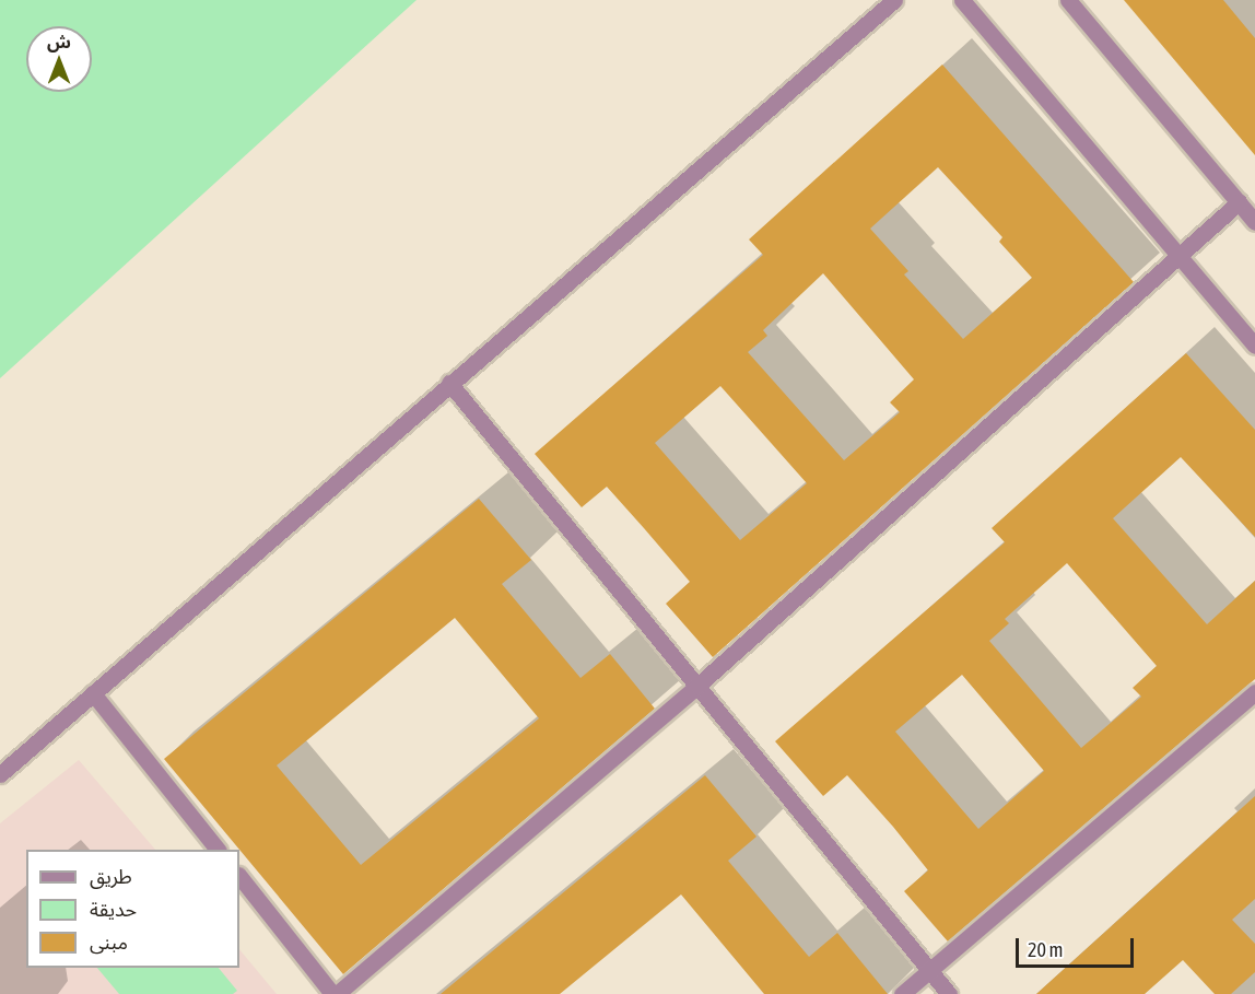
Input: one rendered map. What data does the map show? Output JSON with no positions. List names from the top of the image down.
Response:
{
  "legend": ["طريق", "حديقة", "مبنى"],
  "scale_bar": "20 m",
  "north": "top"
}
